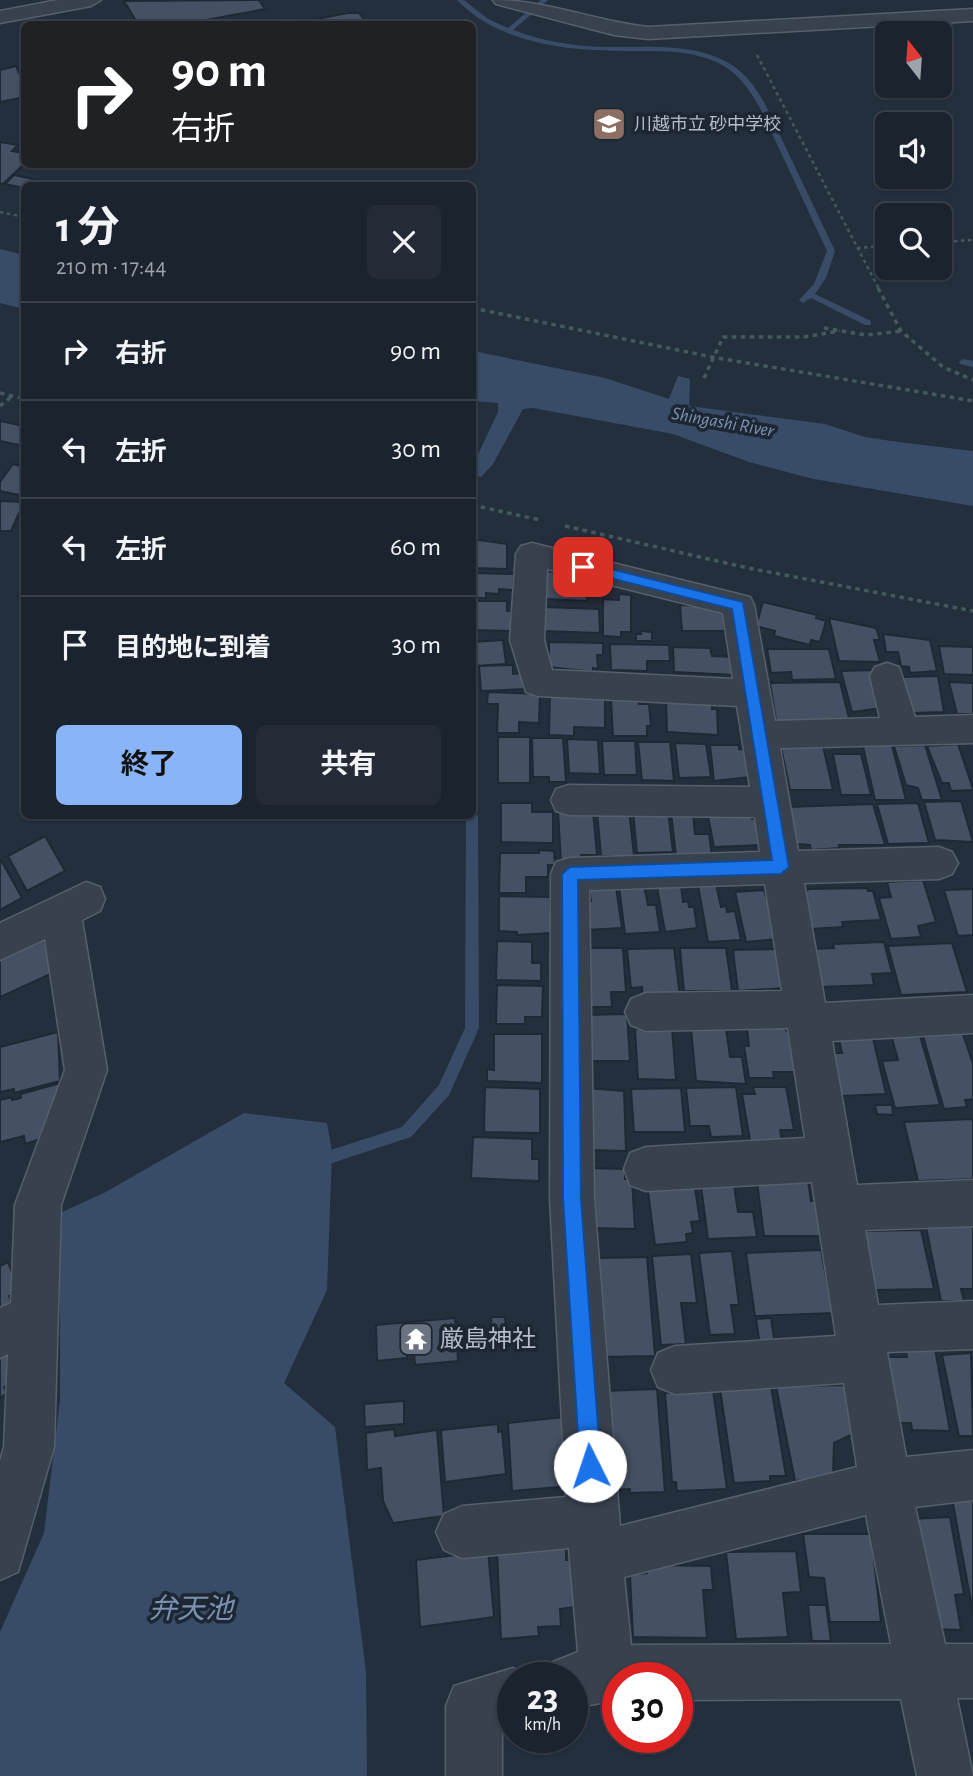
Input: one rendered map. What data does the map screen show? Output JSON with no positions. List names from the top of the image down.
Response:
{
  "water": ["Shingashi River", "弁天池"],
  "places": {
    "school or university": ["川越市立 砂中学校"],
    "temple": ["厳島神社"]
  },
  "north": "top",
  "page": {
    "turn": ["90 m", "右折"],
    "heading": ["1 分", "210 m · 17:44"],
    "list": [
      {
        "name": "右折",
        "value": "90 m"
      },
      {
        "name": "左折",
        "value": "30 m"
      },
      {
        "name": "左折",
        "value": "60 m"
      },
      {
        "name": "目的地に到着",
        "value": "30 m"
      }
    ],
    "buttons": ["終了", "共有"],
    "speed": "23 km/h",
    "limit": "30"
  }
}
